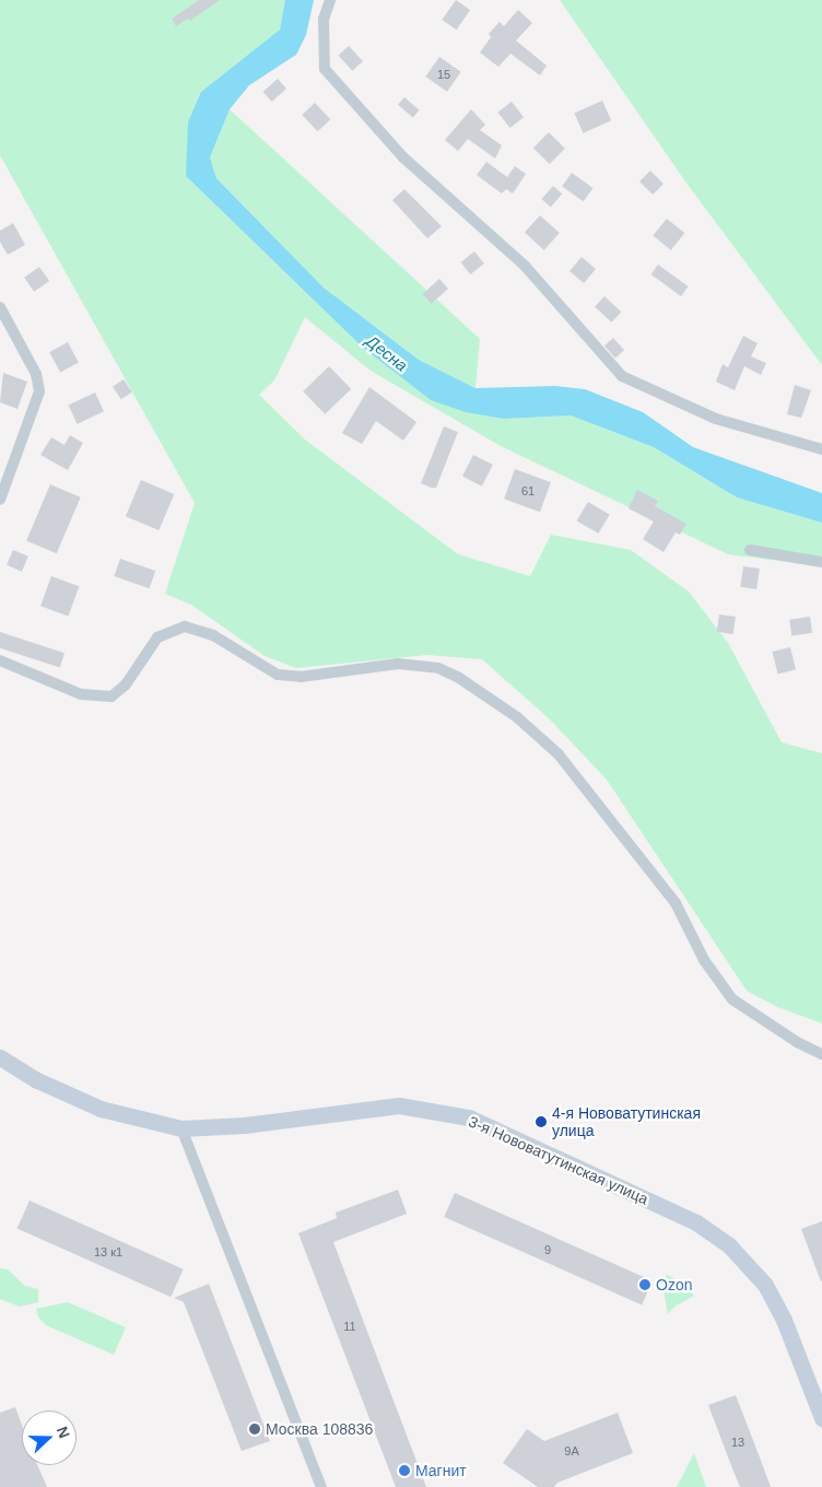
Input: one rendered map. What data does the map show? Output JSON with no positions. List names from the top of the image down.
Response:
{
  "streets": {
    "street": ["3-я Нововатутинская улица"]
  },
  "water": ["Десна"],
  "places": [
    "4-я Нововатутинская улица",
    "Ozon",
    "Москва 108836",
    "Магнит"
  ],
  "house_numbers": [
    "15",
    "61",
    "9",
    "13 к1",
    "11",
    "13",
    "9А"
  ],
  "north": "right"
}
